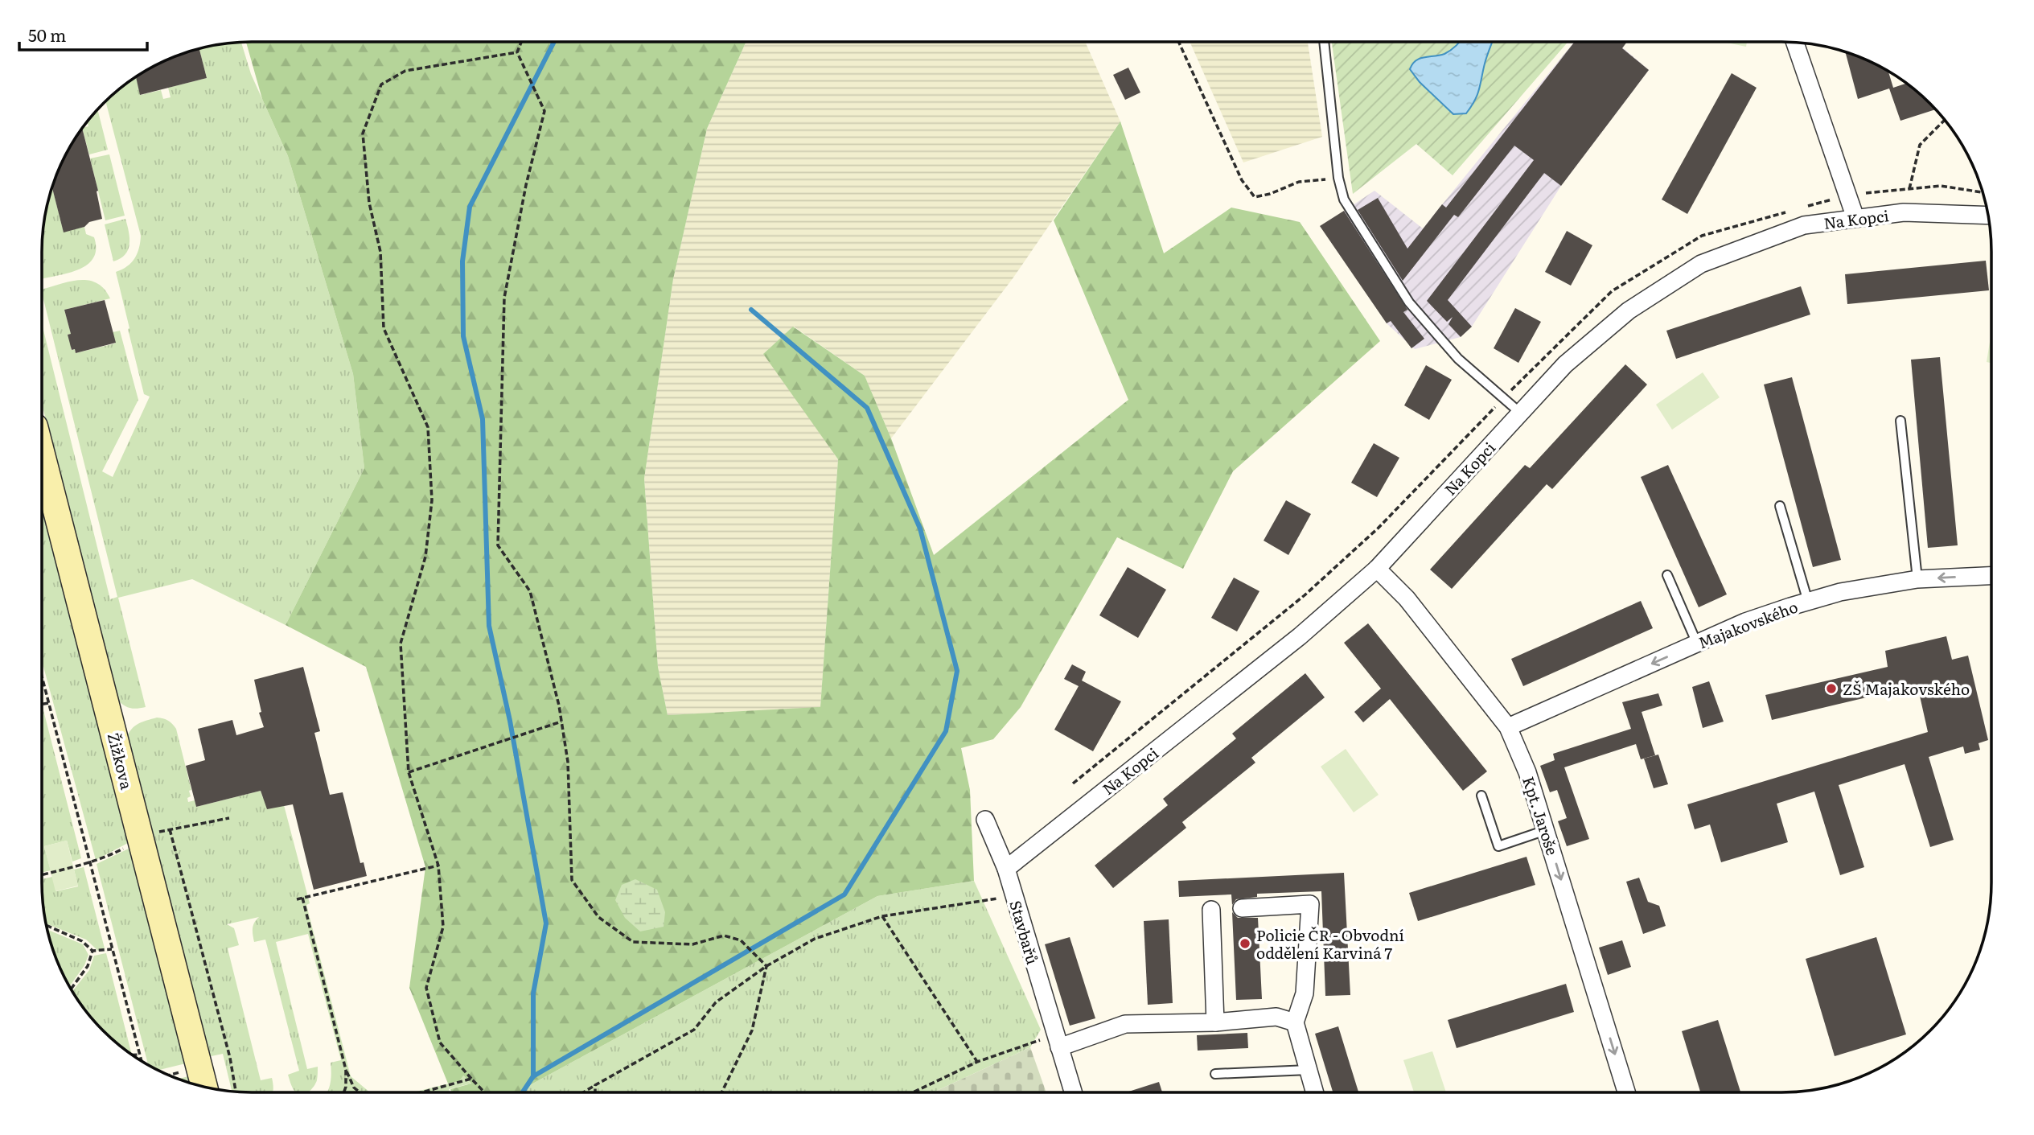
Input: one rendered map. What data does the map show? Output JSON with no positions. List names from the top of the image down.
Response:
{
  "streets": {
    "street": [
      "Na Kopci",
      "Majakovského",
      "Žižkova",
      "Kpt. Jaroše",
      "Stavbařů"
    ]
  },
  "crossings": [
    ["Na Kopci", "Kpt. Jaroše"],
    ["Na Kopci", "Stavbařů"],
    ["Majakovského", "Kpt. Jaroše"]
  ],
  "one_way": ["Majakovského", "Kpt. Jaroše"],
  "places": ["ZŠ Majakovského", "Policie ČR - Obvodní oddělení Karviná 7"],
  "scale_bar": "50 m"
}
